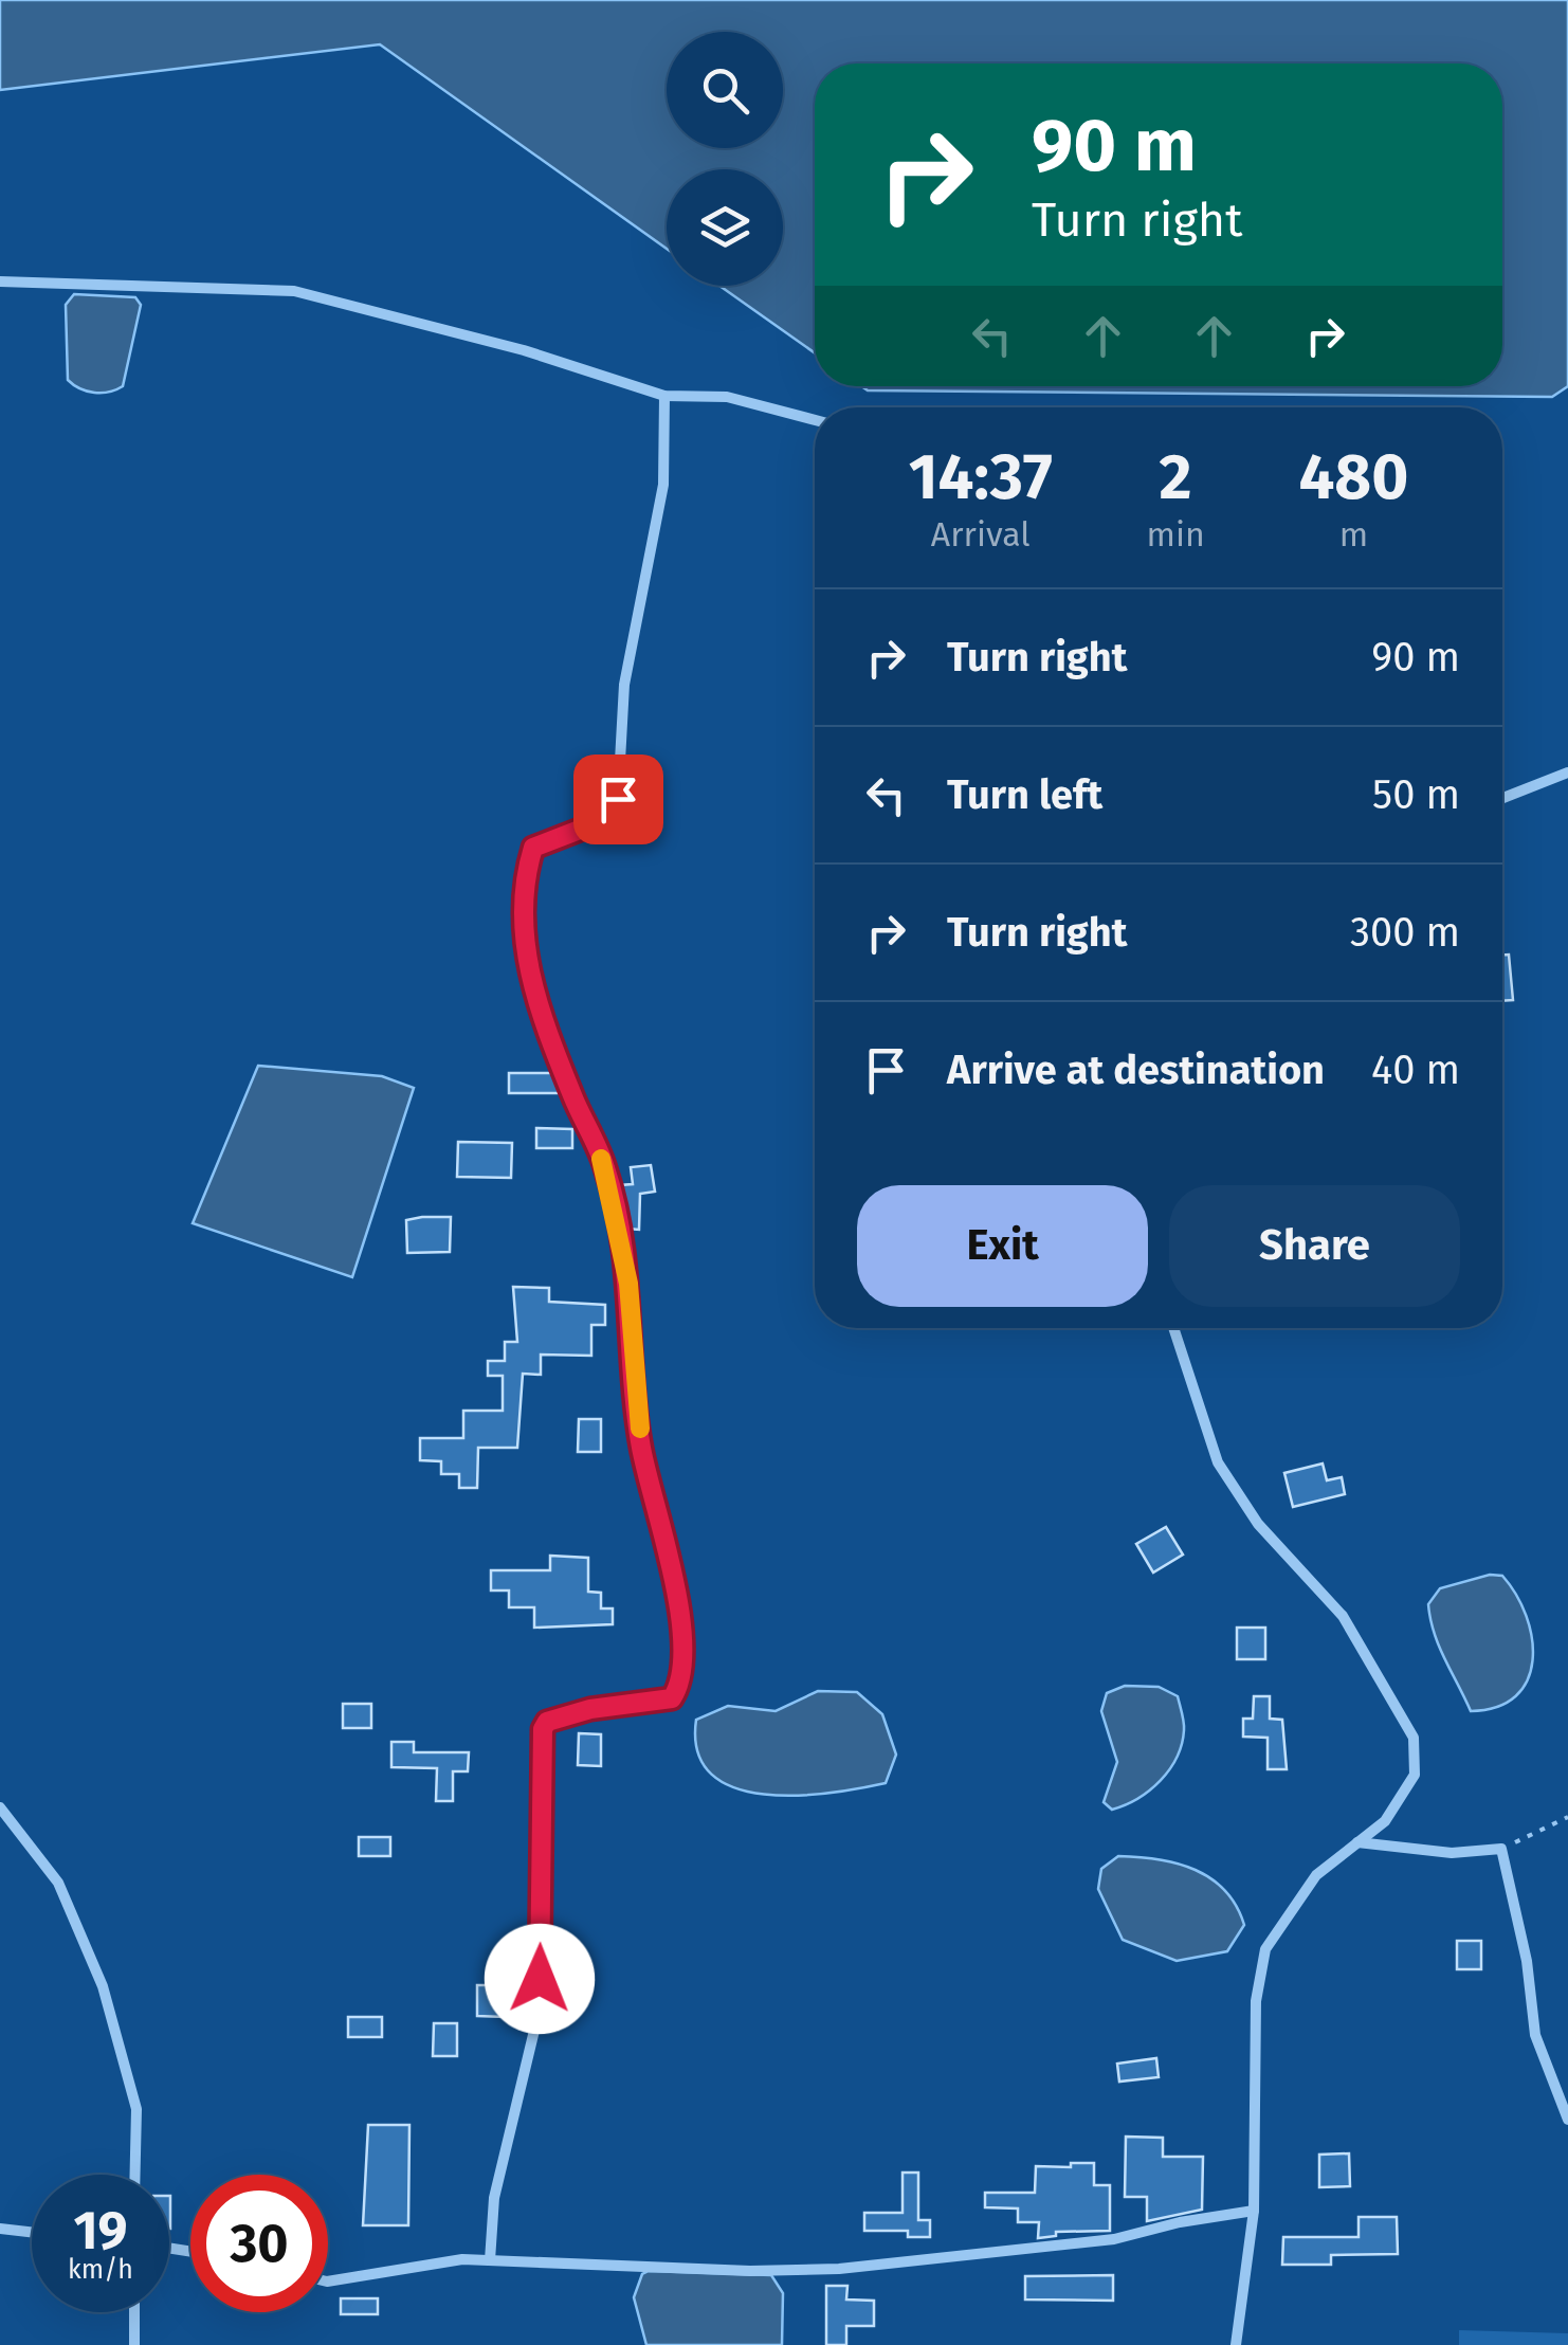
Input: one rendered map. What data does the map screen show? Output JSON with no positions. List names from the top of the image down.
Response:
{
  "page": {
    "turn": ["90 m", "Turn right"],
    "eta": [
      "14:37",
      "Arrival",
      "2",
      "min",
      "480",
      "m"
    ],
    "list": [
      {
        "name": "Turn right",
        "value": "90 m"
      },
      {
        "name": "Turn left",
        "value": "50 m"
      },
      {
        "name": "Turn right",
        "value": "300 m"
      },
      {
        "name": "Arrive at destination",
        "value": "40 m"
      }
    ],
    "buttons": ["Exit", "Share"],
    "speed": "19 km/h",
    "limit": "30"
  }
}
